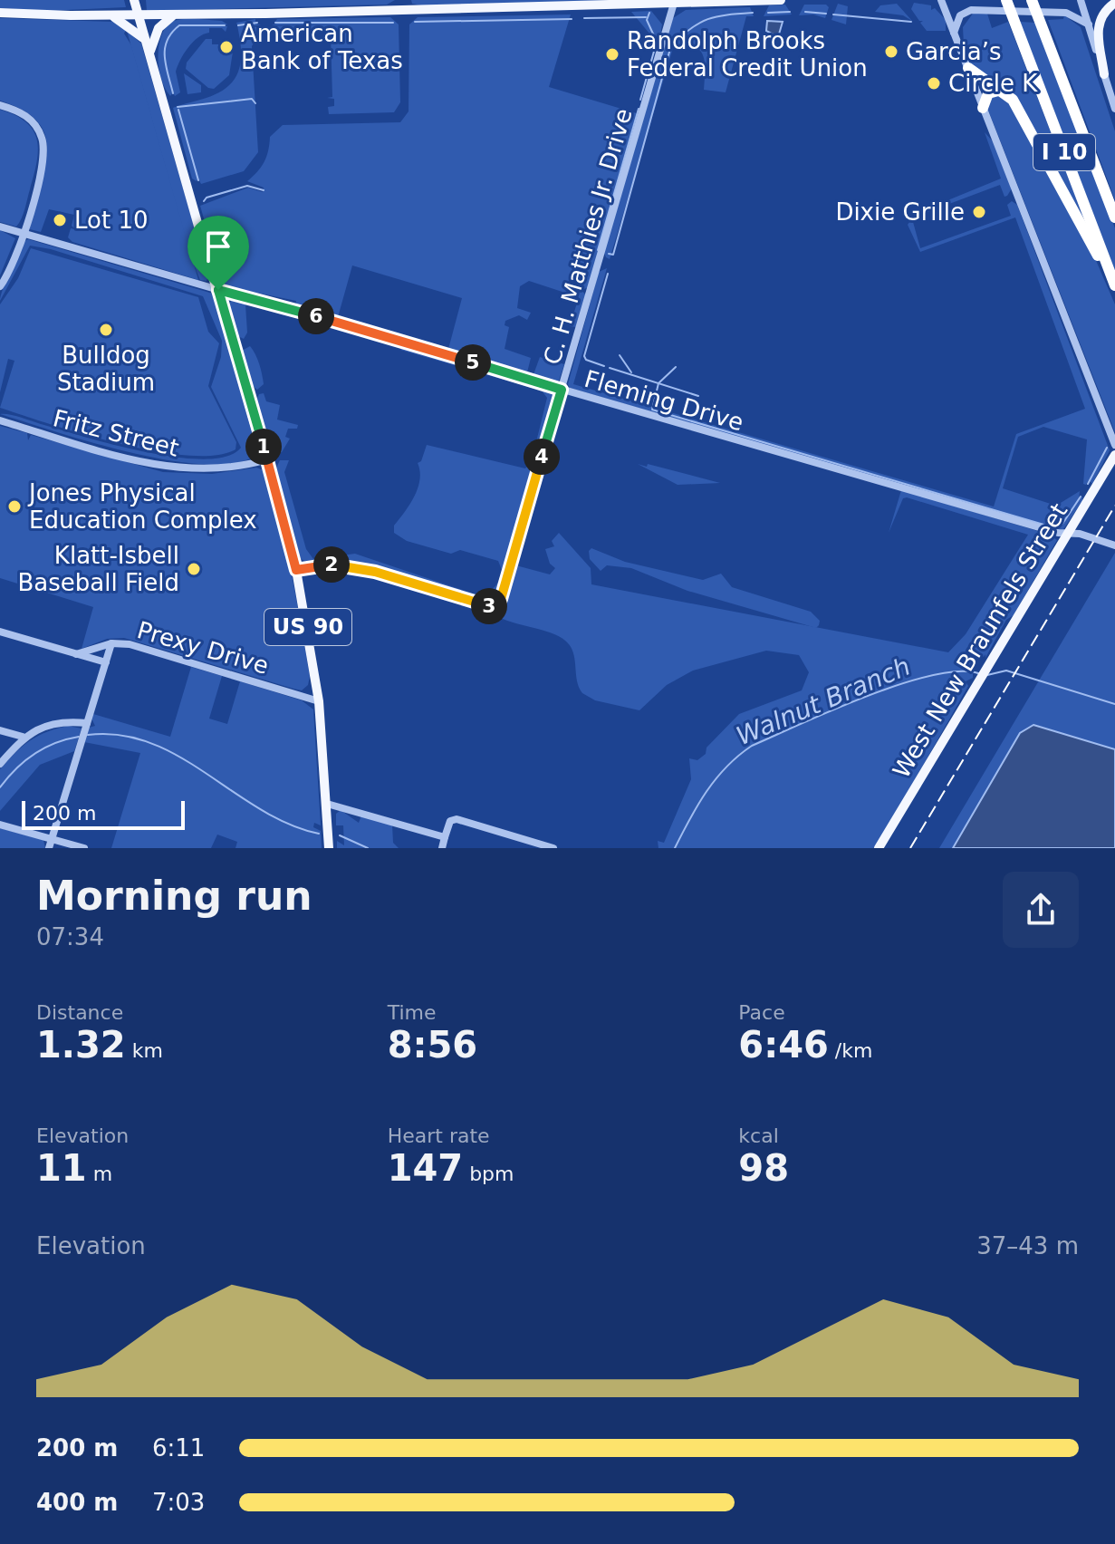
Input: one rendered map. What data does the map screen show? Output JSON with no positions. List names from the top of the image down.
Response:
{
  "streets": {
    "highway": ["I 10"],
    "main road": ["US 90", "West New Braunfels Street"],
    "street": [
      "C. H. Matthies Jr. Drive",
      "Fleming Drive",
      "Fritz Street",
      "Prexy Drive"
    ]
  },
  "crossings": [
    ["C. H. Matthies Jr. Drive", "Fleming Drive"],
    ["C. H. Matthies Jr. Drive", "US 90"],
    ["Fleming Drive", "US 90"],
    ["Fleming Drive", "West New Braunfels Street"],
    ["Fritz Street", "US 90"],
    ["US 90", "Prexy Drive"]
  ],
  "water": ["Walnut Branch"],
  "places": [
    "American Bank of Texas",
    "Garcia’s",
    "Randolph Brooks Federal Credit Union",
    "Circle K",
    "Dixie Grille",
    "Lot 10",
    "Bulldog Stadium",
    "Jones Physical Education Complex",
    "Klatt-Isbell Baseball Field"
  ],
  "scale_bar": "200 m",
  "page": {
    "pins": [
      "6",
      "5",
      "1",
      "4",
      "2",
      "3"
    ],
    "scale": "200 m",
    "heading": ["Morning run", "07:34"],
    "stats": [
      ["Distance", "1.32 km"],
      ["Time", "8:56"],
      ["Pace", "6:46 /km"],
      ["Elevation", "11 m"],
      ["Heart rate", "147 bpm"],
      ["kcal", "98"]
    ],
    "chart": ["Elevation", "37–43 m"],
    "list": [
      {
        "name": "200 m",
        "note": "6:11"
      },
      {
        "name": "400 m",
        "note": "7:03"
      }
    ]
  }
}
